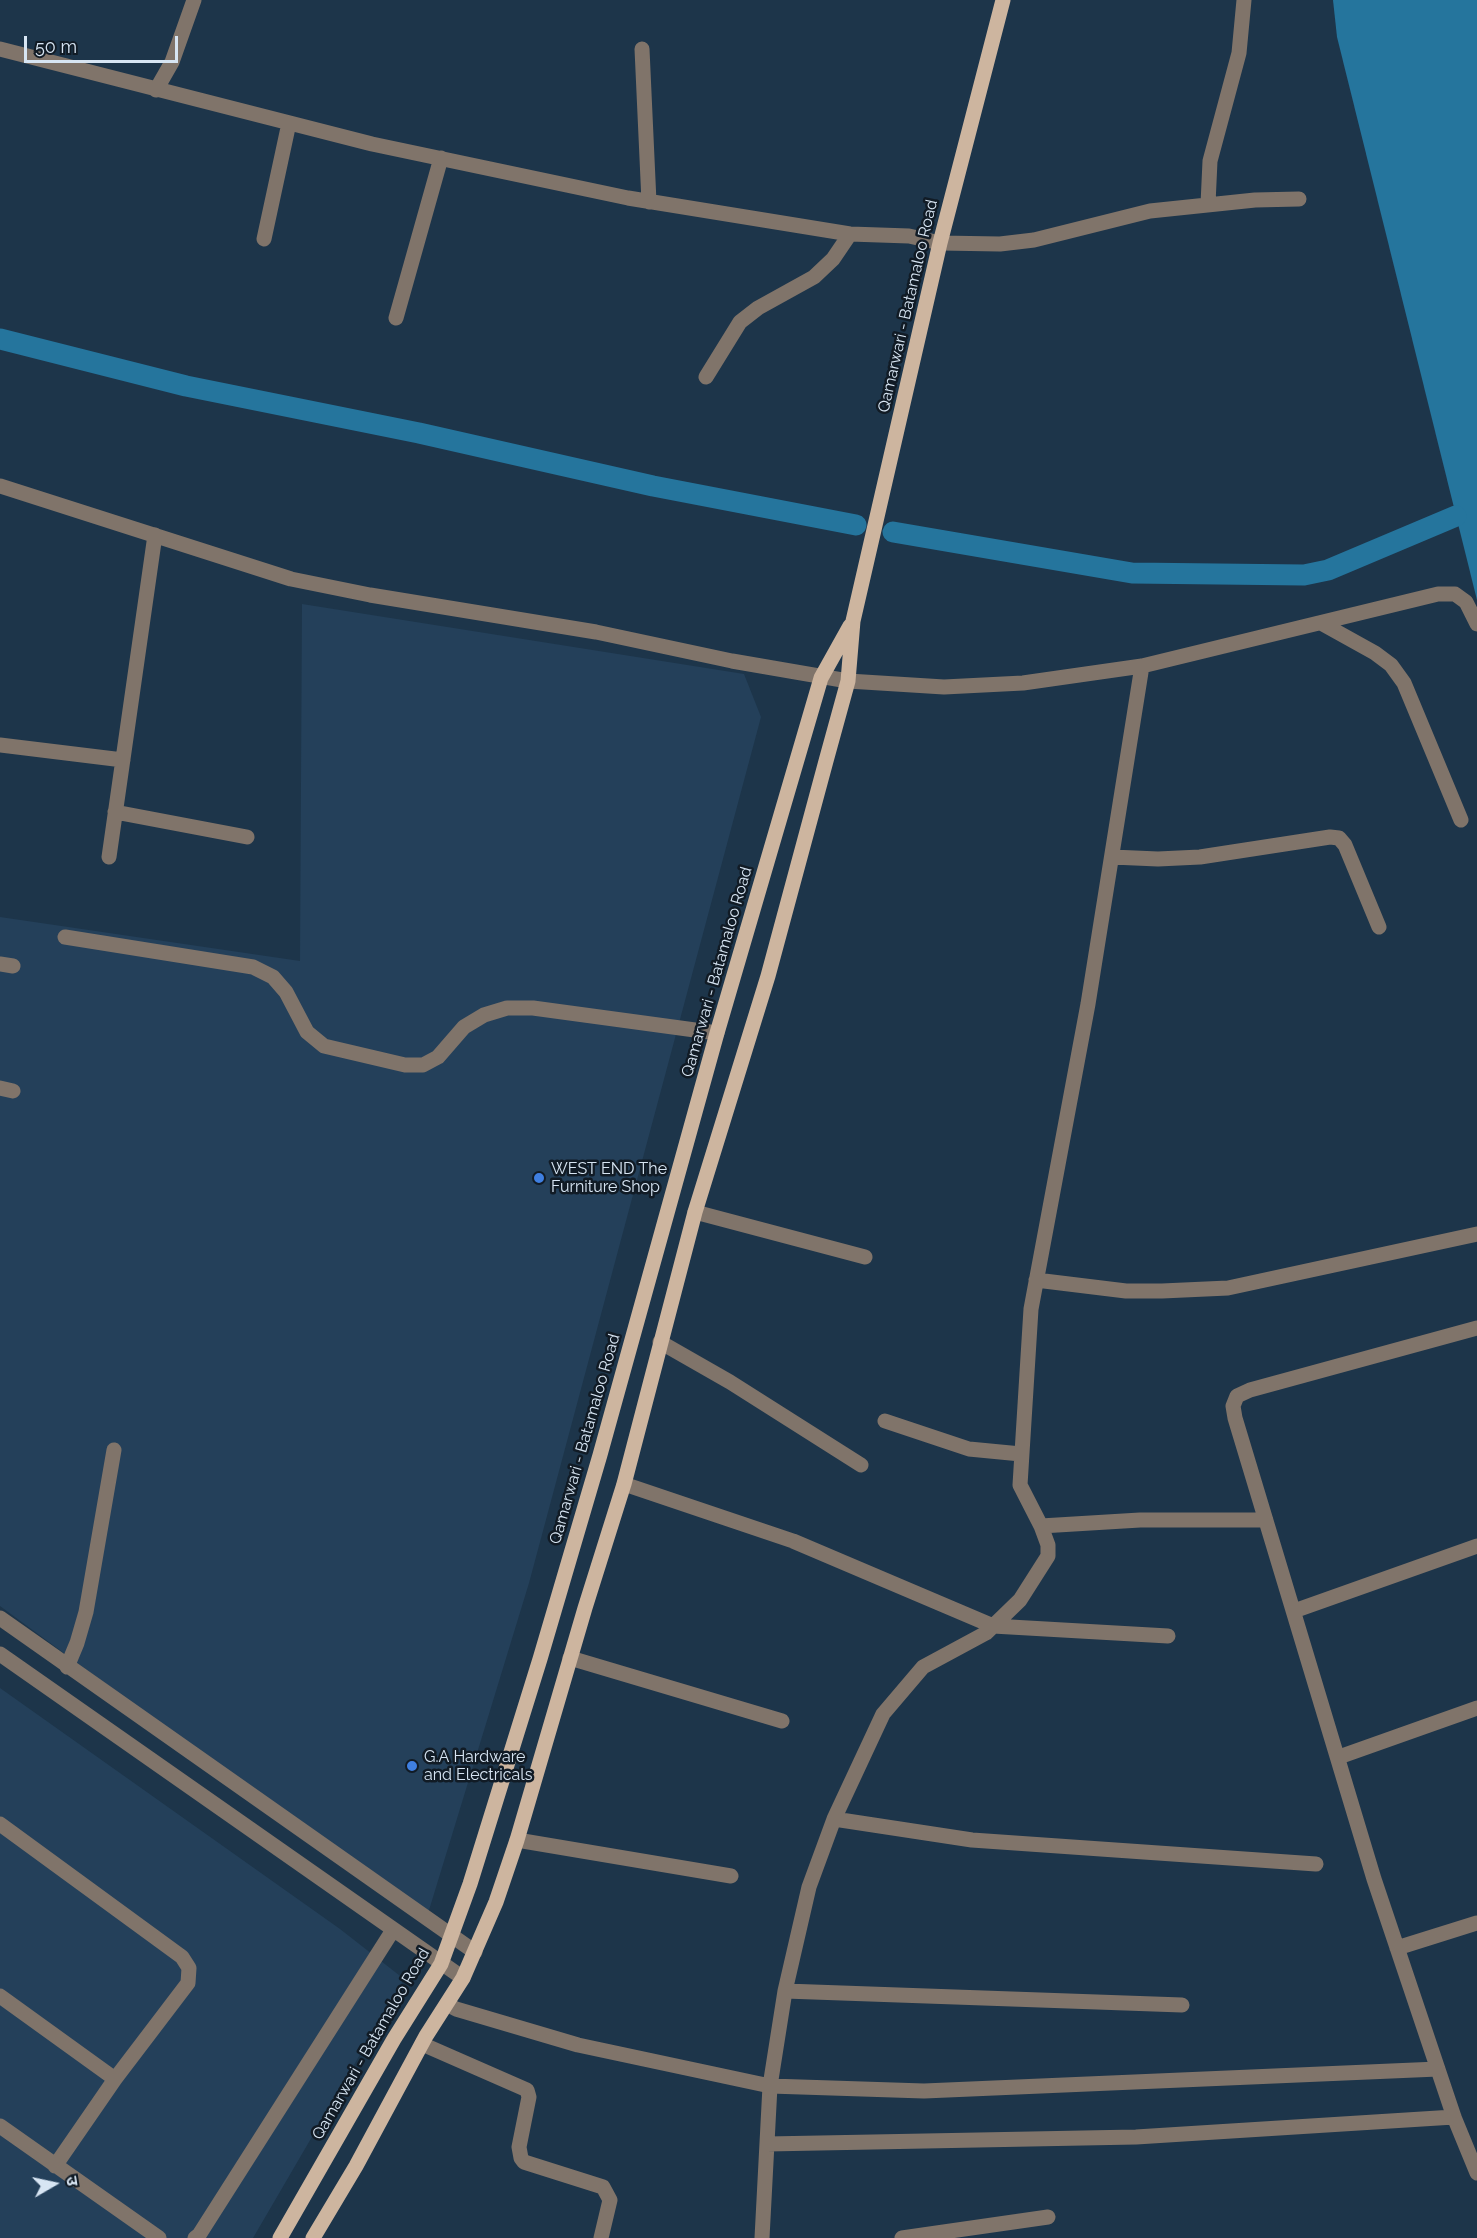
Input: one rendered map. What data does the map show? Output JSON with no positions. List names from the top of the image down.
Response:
{
  "streets": {
    "main road": ["Qamarwari - Batamaloo Road"]
  },
  "places": ["WEST END The Furniture Shop", "G.A Hardware and Electricals"],
  "scale_bar": "50 m",
  "north": "right"
}
